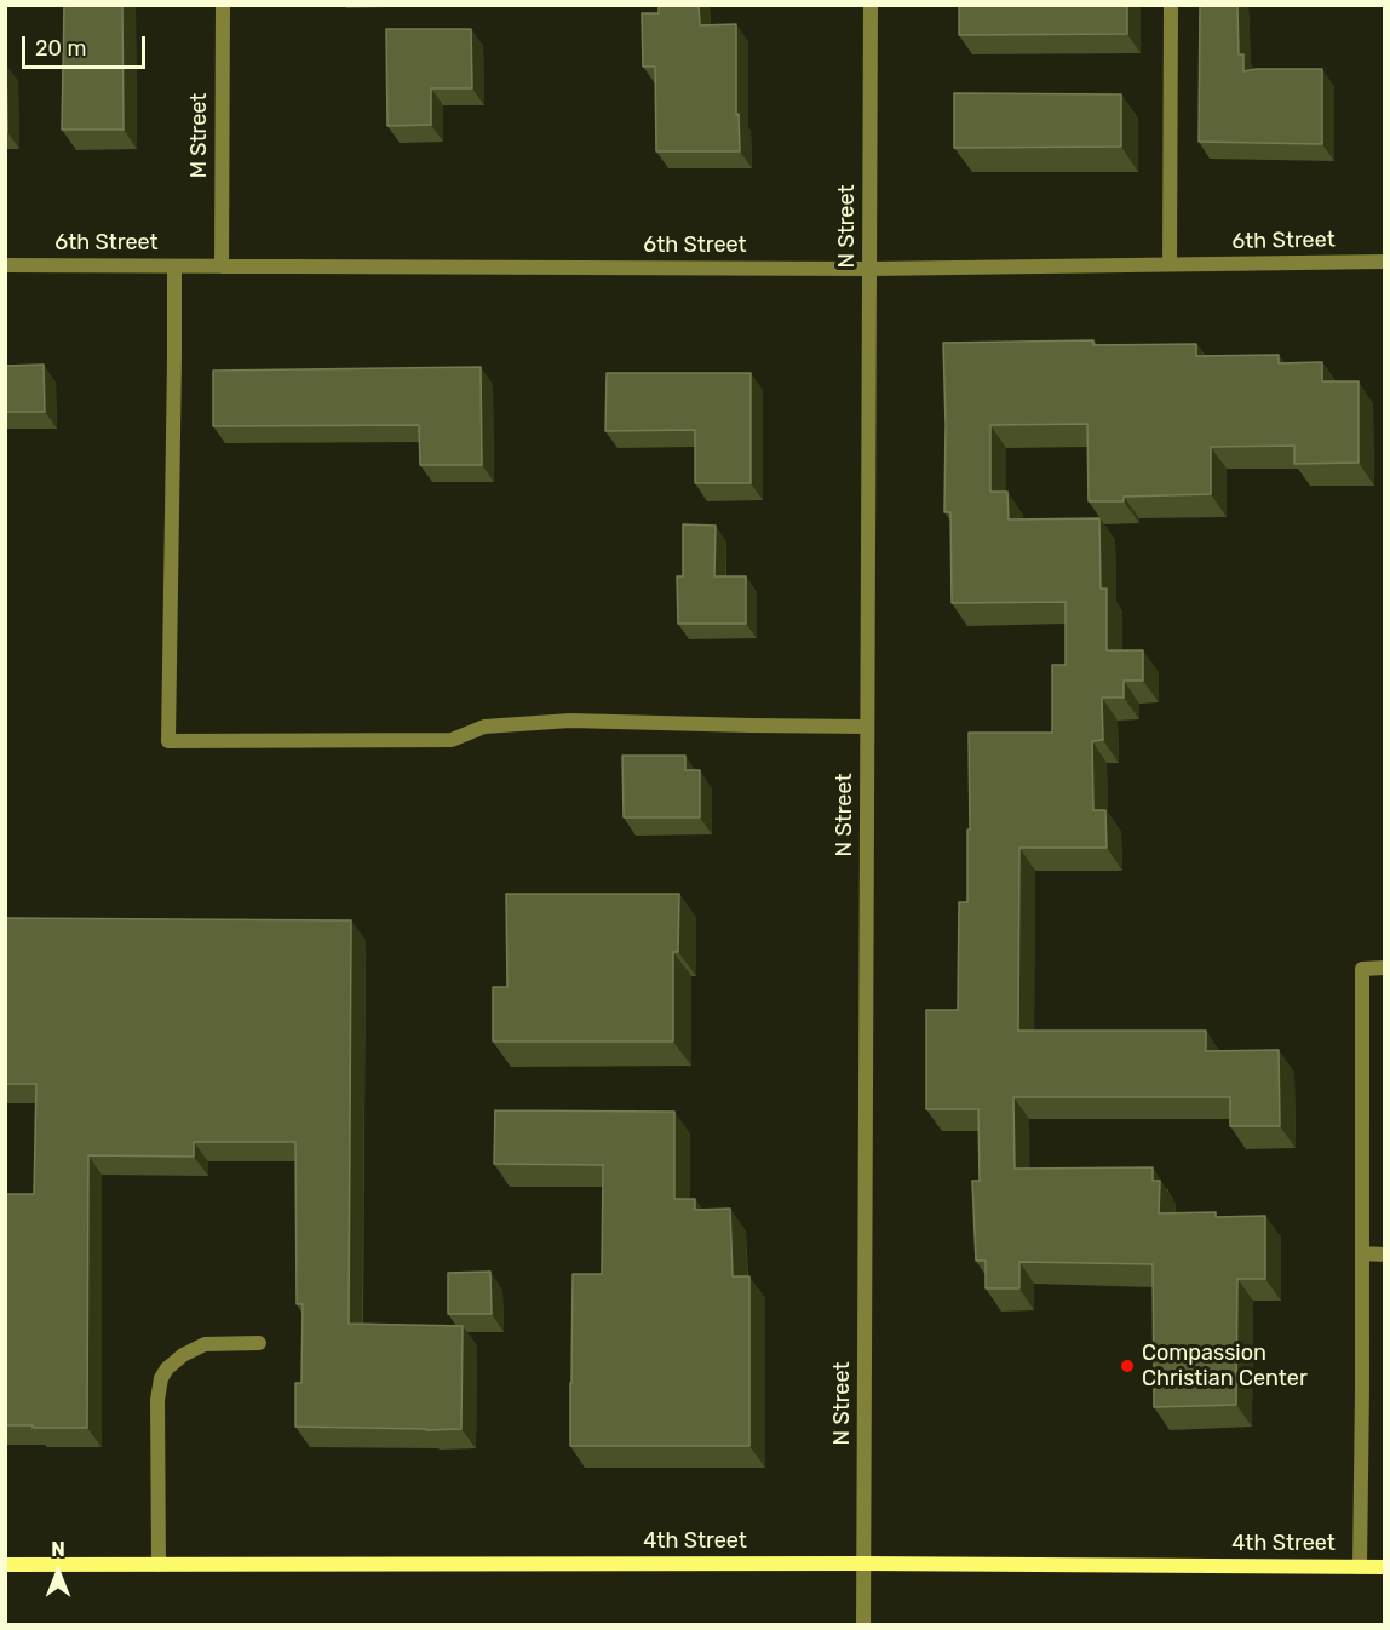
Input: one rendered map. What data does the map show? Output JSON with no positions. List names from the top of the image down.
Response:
{
  "streets": {
    "street": [
      "M Street",
      "N Street",
      "6th Street",
      "4th Street"
    ]
  },
  "crossings": [
    ["M Street", "6th Street"],
    ["N Street", "6th Street"],
    ["N Street", "4th Street"]
  ],
  "places": ["Compassion Christian Center"],
  "scale_bar": "20 m",
  "north": "top"
}
